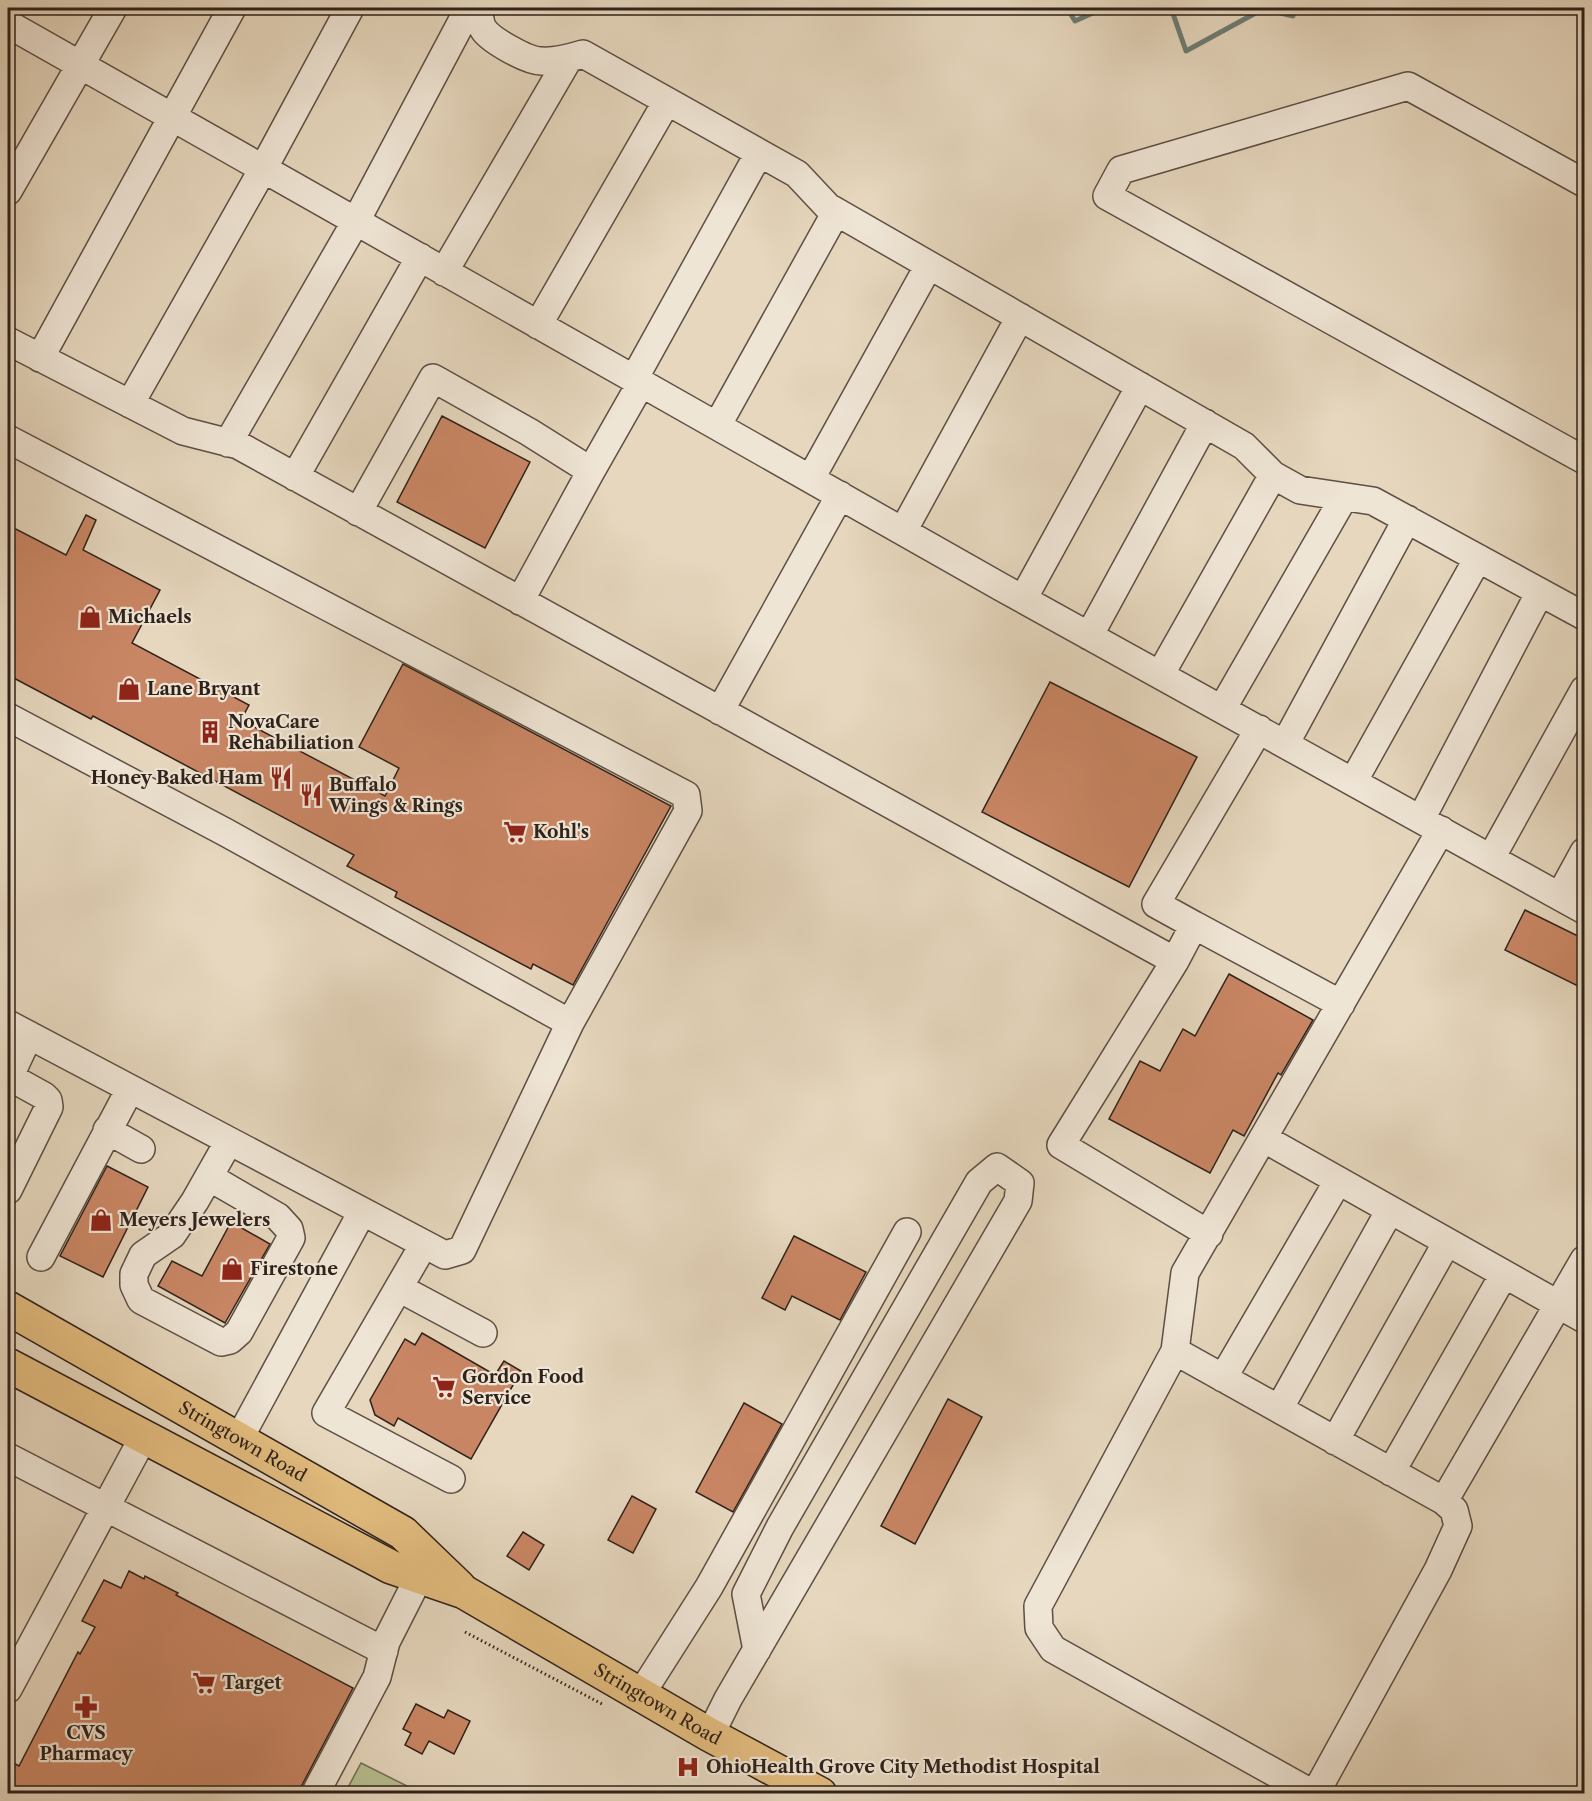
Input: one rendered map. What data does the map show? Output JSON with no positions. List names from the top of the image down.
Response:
{
  "streets": {
    "main road": ["Stringtown Road"]
  },
  "places": {
    "shop": [
      "Michaels",
      "Lane Bryant",
      "Meyers Jewelers",
      "Firestone"
    ],
    "building": ["NovaCare Rehabiliation"],
    "restaurant": ["Honey Baked Ham", "Buffalo Wings & Rings"],
    "supermarket": ["Kohl's", "Gordon Food Service", "Target"],
    "pharmacy": ["CVS Pharmacy"],
    "hospital": ["OhioHealth Grove City Methodist Hospital"]
  }
}
